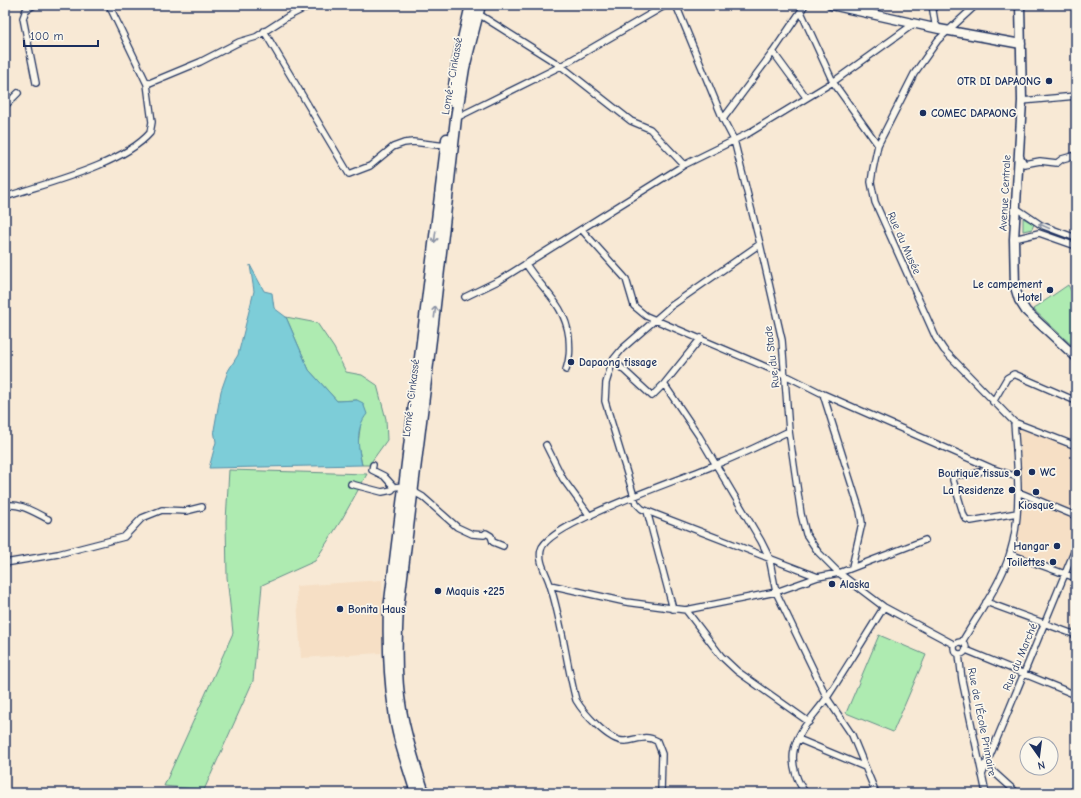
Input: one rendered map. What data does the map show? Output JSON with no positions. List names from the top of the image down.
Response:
{
  "streets": {
    "highway": ["Lomé - Cinkassé"],
    "main road": ["Avenue Centrale"],
    "street": [
      "Rue du Musée",
      "Rue du Stade",
      "Rue du Marché",
      "Rue de l'École Primaire"
    ]
  },
  "crossings": [
    ["Rue du Stade", "Rue de l'École Primaire"],
    ["Rue du Marché", "Rue de l'École Primaire"]
  ],
  "places": [
    "OTR DI DAPAONG",
    "COMEC DAPAONG",
    "Le campement Hotel",
    "Dapaong tissage",
    "WC",
    "Boutique tissus",
    "La Residenze",
    "Kiosque",
    "Hangar",
    "Toilettes",
    "Alaska",
    "Maquis +225",
    "Bonita Haus"
  ],
  "scale_bar": "100 m",
  "north": "bottom"
}
